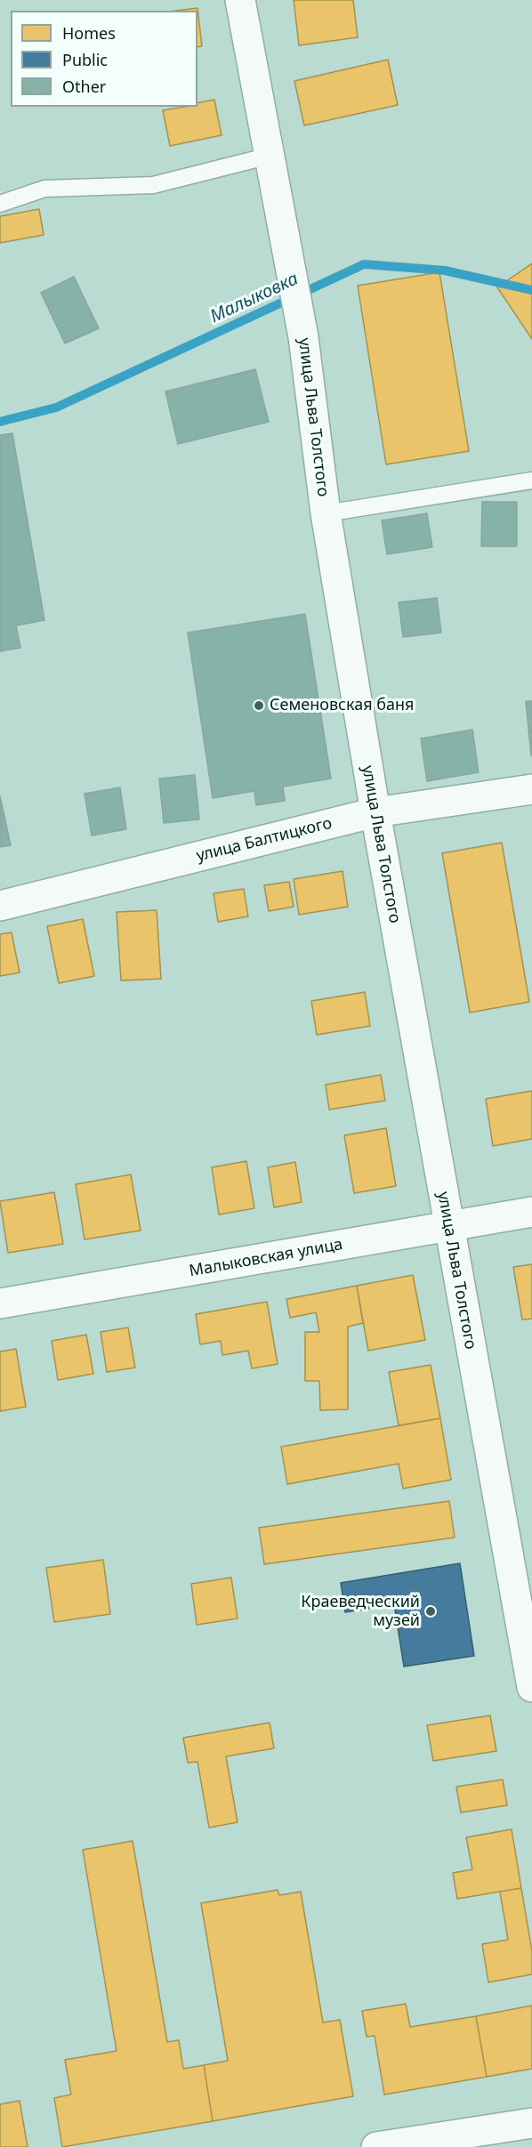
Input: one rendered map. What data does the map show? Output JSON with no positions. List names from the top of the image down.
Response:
{
  "streets": {
    "street": ["улица Льва Толстого", "улица Балтицкого", "Малыковская улица"]
  },
  "crossings": [
    ["улица Льва Толстого", "улица Балтицкого"],
    ["улица Льва Толстого", "Малыковская улица"]
  ],
  "water": ["Малыковка"],
  "places": ["Семеновская баня", "Краеведческий музей"],
  "legend": ["Homes", "Public", "Other"]
}
